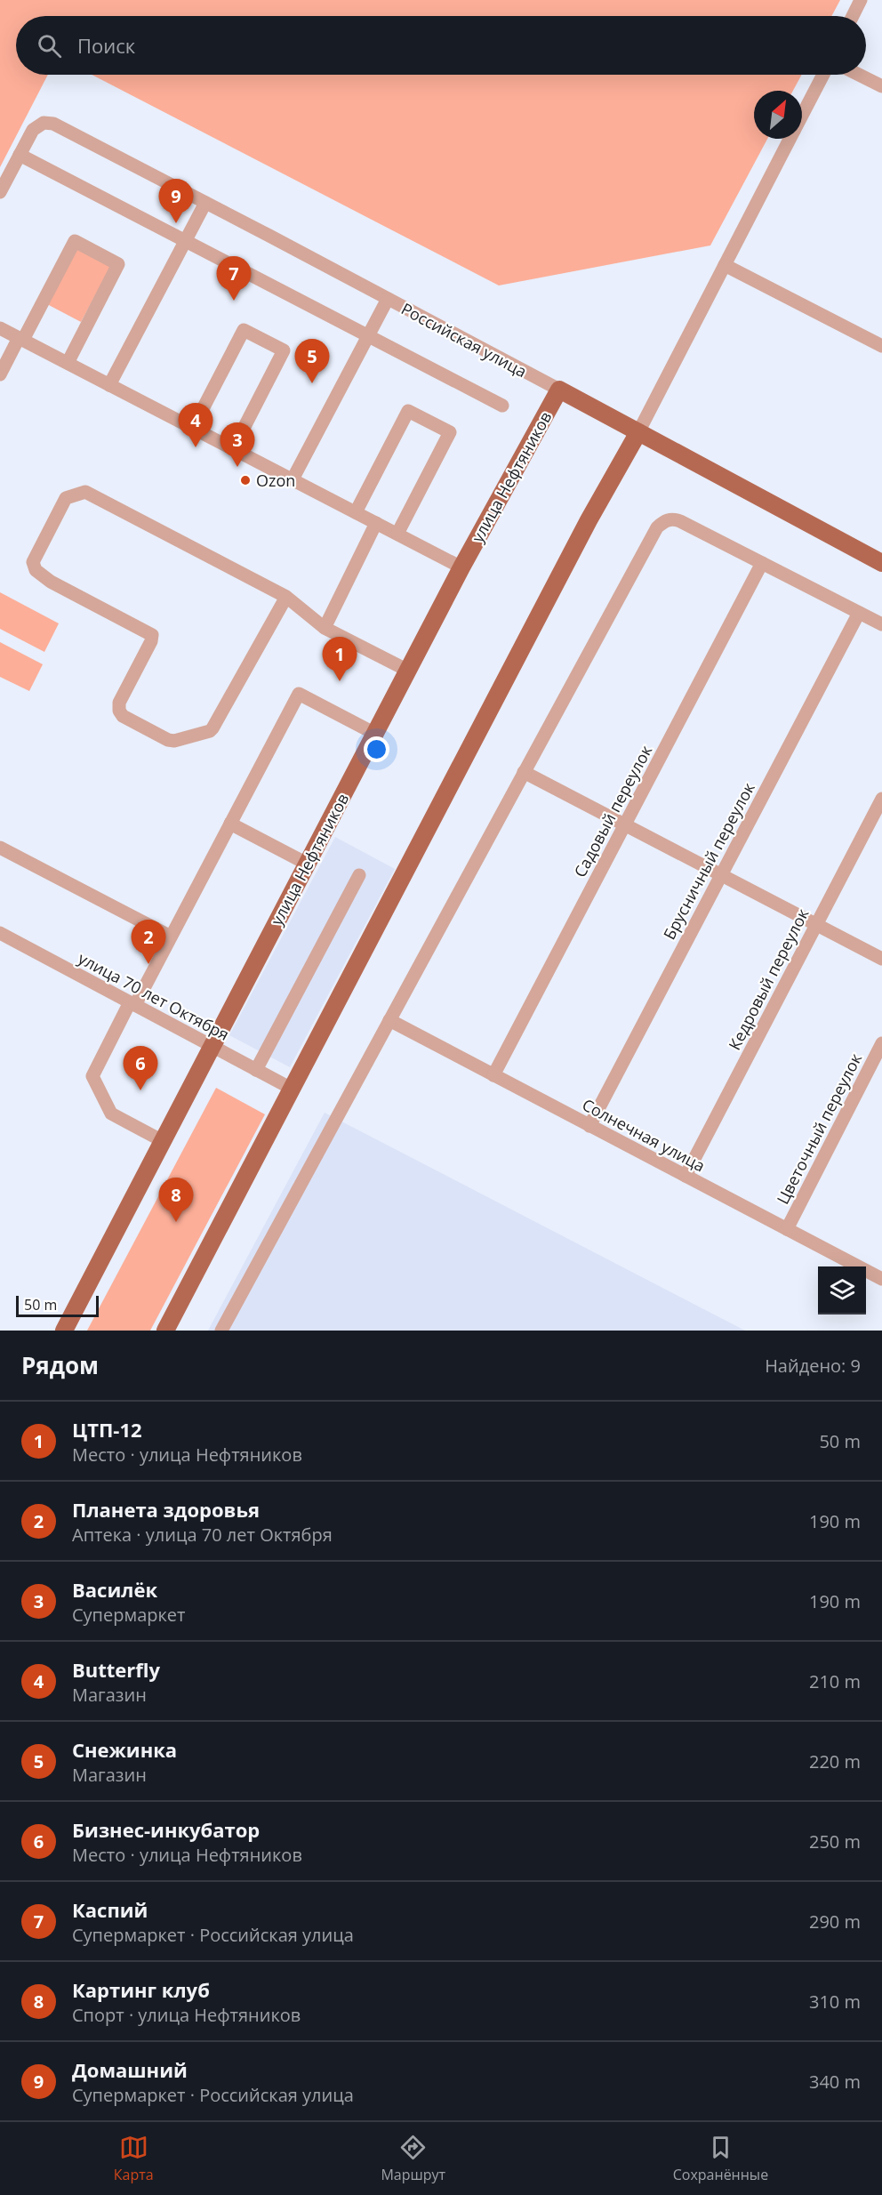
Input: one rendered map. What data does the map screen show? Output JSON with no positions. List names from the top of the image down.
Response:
{
  "streets": {
    "main road": ["Российская улица", "улица Нефтяников"],
    "street": [
      "Садовый переулок",
      "Брусничный переулок",
      "Кедровый переулок",
      "улица 70 лет Октября",
      "Цветочный переулок",
      "Солнечная улица"
    ]
  },
  "crossings": [
    ["Российская улица", "улица Нефтяников"],
    ["улица Нефтяников", "улица 70 лет Октября"],
    ["Садовый переулок", "Солнечная улица"],
    ["Брусничный переулок", "Солнечная улица"],
    ["Кедровый переулок", "Солнечная улица"],
    ["Цветочный переулок", "Солнечная улица"]
  ],
  "places": ["Ozon"],
  "scale_bar": "50 m",
  "north": "top right",
  "page": {
    "search": "Поиск",
    "pins": [
      "9",
      "7",
      "5",
      "4",
      "3",
      "1",
      "2",
      "6",
      "8"
    ],
    "scale": "50 m",
    "heading": ["Рядом", "Найдено: 9"],
    "list": [
      {
        "mark": "1",
        "name": "ЦТП-12",
        "note": "Место · улица Нефтяников",
        "value": "50 m"
      },
      {
        "mark": "2",
        "name": "Планета здоровья",
        "note": "Аптека · улица 70 лет Октября",
        "value": "190 m"
      },
      {
        "mark": "3",
        "name": "Василёк",
        "note": "Супермаркет",
        "value": "190 m"
      },
      {
        "mark": "4",
        "name": "Butterfly",
        "note": "Магазин",
        "value": "210 m"
      },
      {
        "mark": "5",
        "name": "Снежинка",
        "note": "Магазин",
        "value": "220 m"
      },
      {
        "mark": "6",
        "name": "Бизнес-инкубатор",
        "note": "Место · улица Нефтяников",
        "value": "250 m"
      },
      {
        "mark": "7",
        "name": "Каспий",
        "note": "Супермаркет · Российская улица",
        "value": "290 m"
      },
      {
        "mark": "8",
        "name": "Картинг клуб",
        "note": "Спорт · улица Нефтяников",
        "value": "310 m"
      },
      {
        "mark": "9",
        "name": "Домашний",
        "note": "Супермаркет · Российская улица",
        "value": "340 m"
      }
    ],
    "nav": ["Карта", "Маршрут", "Сохранённые"]
  }
}
